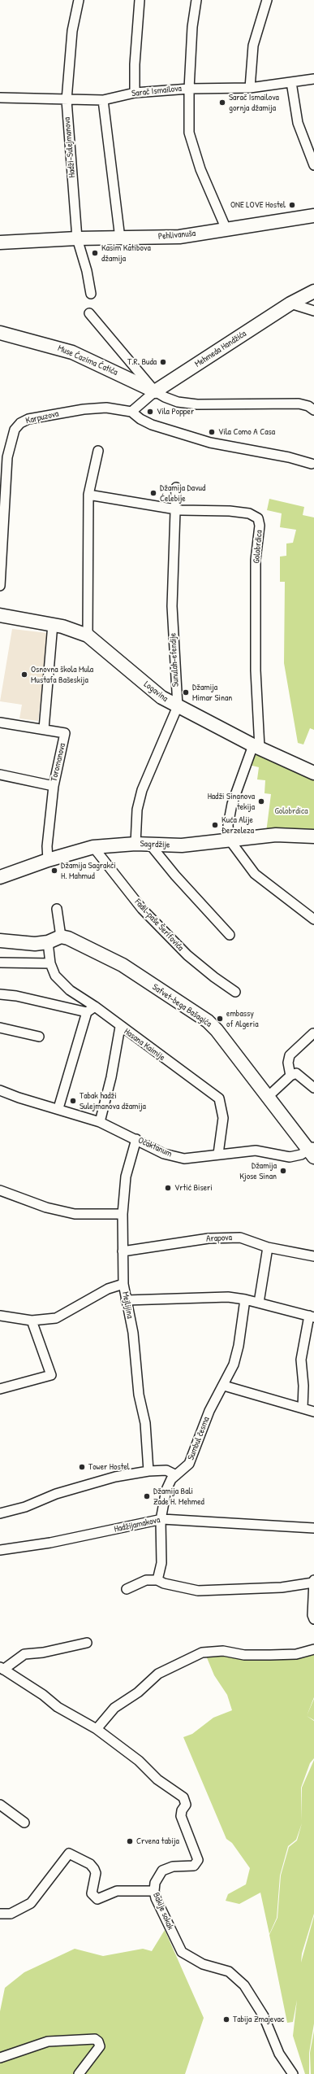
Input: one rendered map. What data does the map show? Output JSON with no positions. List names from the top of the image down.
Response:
{
  "streets": {
    "street": [
      "Sarač Ismailova",
      "Hadži-Sulejmanova",
      "Pehlivanuša",
      "Mehmeda Handžića",
      "Muse Ćazima Ćatića",
      "Karpuzova",
      "Golobrdica",
      "Sunulah-efendije",
      "Logavina",
      "Toromanova",
      "Sagrdžije",
      "Fadil-paše Šerifovića",
      "Safvet-bega Bašagića",
      "Hasana Kaimije",
      "Očaktanum",
      "Arapova",
      "Mejlijina",
      "Sumbul česma",
      "Hadžijamakova",
      "Bakije sokak"
    ]
  },
  "crossings": [
    ["Sarač Ismailova", "Hadži-Sulejmanova"],
    ["Hadži-Sulejmanova", "Pehlivanuša"],
    ["Mehmeda Handžića", "Muse Ćazima Ćatića"],
    ["Mehmeda Handžića", "Karpuzova"],
    ["Golobrdica", "Sunulah-efendije"],
    ["Golobrdica", "Logavina"],
    ["Sunulah-efendije", "Logavina"],
    ["Sunulah-efendije", "Sagrdžije"],
    ["Toromanova", "Sagrdžije"],
    ["Sagrdžije", "Fadil-paše Šerifovića"],
    ["Safvet-bega Bašagića", "Očaktanum"],
    ["Hasana Kaimije", "Očaktanum"],
    ["Očaktanum", "Mejlijina"],
    ["Arapova", "Mejlijina"],
    ["Sumbul česma", "Hadžijamakova"]
  ],
  "parks": ["Golobrdica"],
  "places": [
    "Sarač Ismailova gornja džamija",
    "ONE LOVE Hostel",
    "Kasim Katibova džamija",
    "T.R. Buda",
    "Vila Popper",
    "Vila Como A Casa",
    "Džamija Davud Ćelebije",
    "Osnovna škola Mula Mustafa Bašeskija",
    "Džamija Mimar Sinan",
    "Hadži Sinanova tekija",
    "Kuća Alije Đerzeleza",
    "Džamija Sagrakći H. Mahmud",
    "embassy of Algeria",
    "Tabak hadži Sulejmanova džamija",
    "Džamija Kjose Sinan",
    "Vrtić Biseri",
    "Tower Hostel",
    "Džamija Bali Zade H. Mehmed",
    "Crvena tabija",
    "Tabija Zmajevac"
  ]
}
